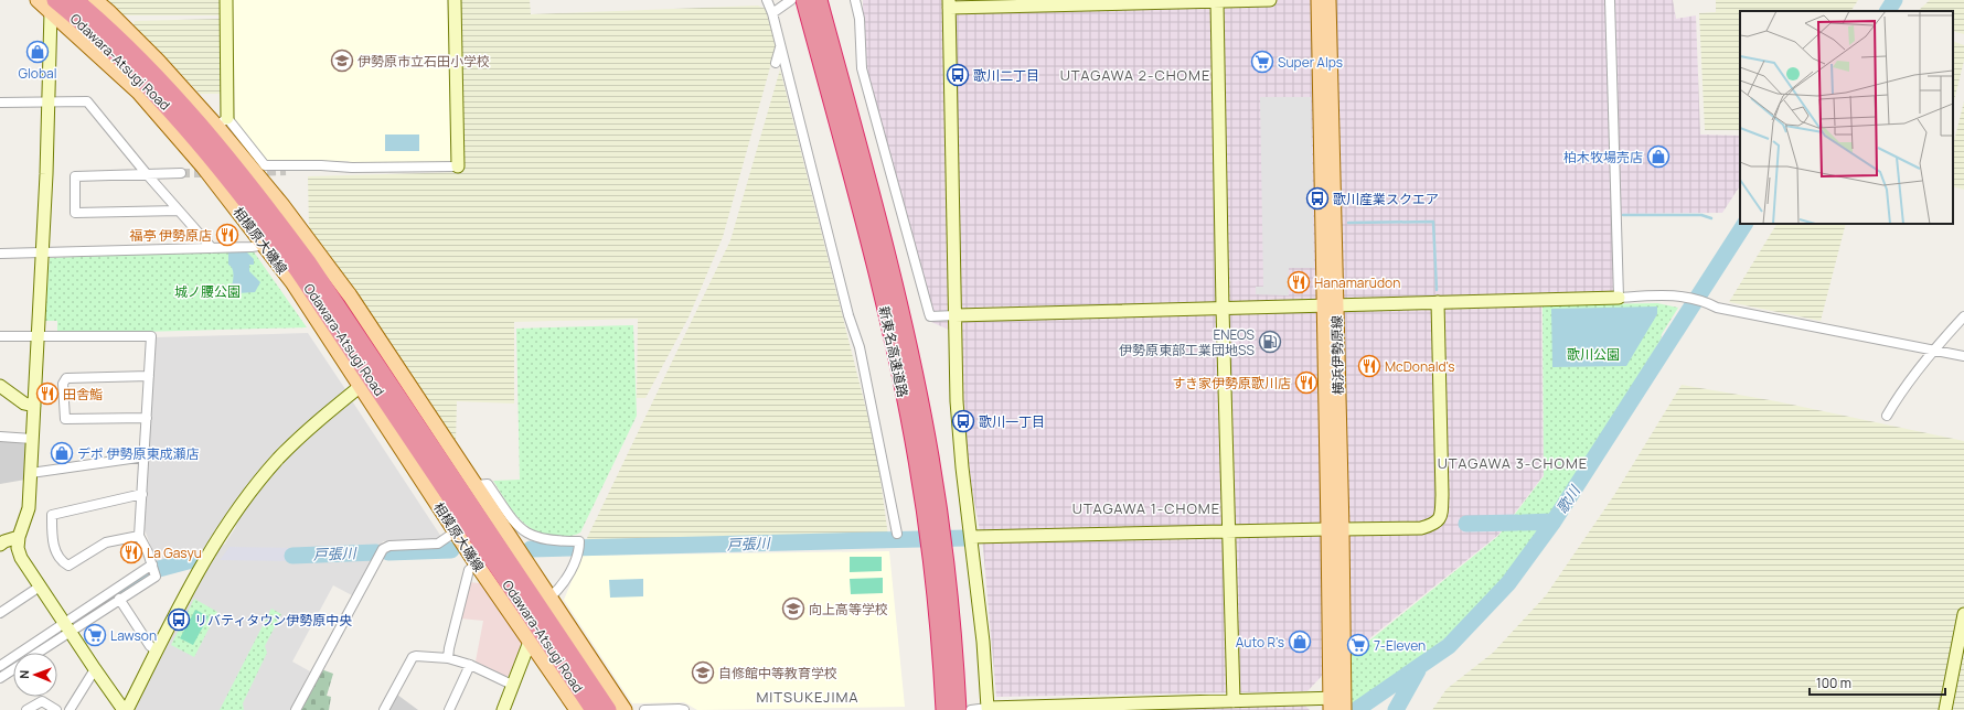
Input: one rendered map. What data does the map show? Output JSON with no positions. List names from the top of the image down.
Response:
{
  "streets": {
    "highway": ["Odawara-Atsugi Road", "新東名高速道路"],
    "main road": ["相模原大磯線", "横浜伊勢原線"]
  },
  "crossings": [
    ["Odawara-Atsugi Road", "相模原大磯線"]
  ],
  "districts": [
    "UTAGAWA 2-CHOME",
    "UTAGAWA 3-CHOME",
    "UTAGAWA 1-CHOME",
    "MITSUKEJIMA"
  ],
  "water": ["歌川", "戸張川"],
  "parks": ["城ノ腰公園", "歌川公園"],
  "places": {
    "shop": [
      "Global",
      "柏木牧場売店",
      "デポ 伊勢原東成瀬店",
      "Auto R's"
    ],
    "school or university": ["伊勢原市立石田小学校", "向上高等学校", "自修館中等教育学校"],
    "supermarket": ["Super Alps", "Lawson", "7-Eleven"],
    "bus stop": [
      "歌川二丁目",
      "歌川産業スクエア",
      "歌川一丁目",
      "リバティタウン伊勢原中央"
    ],
    "restaurant": [
      "福亭 伊勢原店",
      "Hanamarūdon",
      "McDonald's",
      "すき家伊勢原歌川店",
      "田舎鮨",
      "La Gasyu"
    ],
    "fuel station": ["ENEOS 伊勢原東部工業団地SS"]
  },
  "scale_bar": "100 m",
  "north": "left"
}
